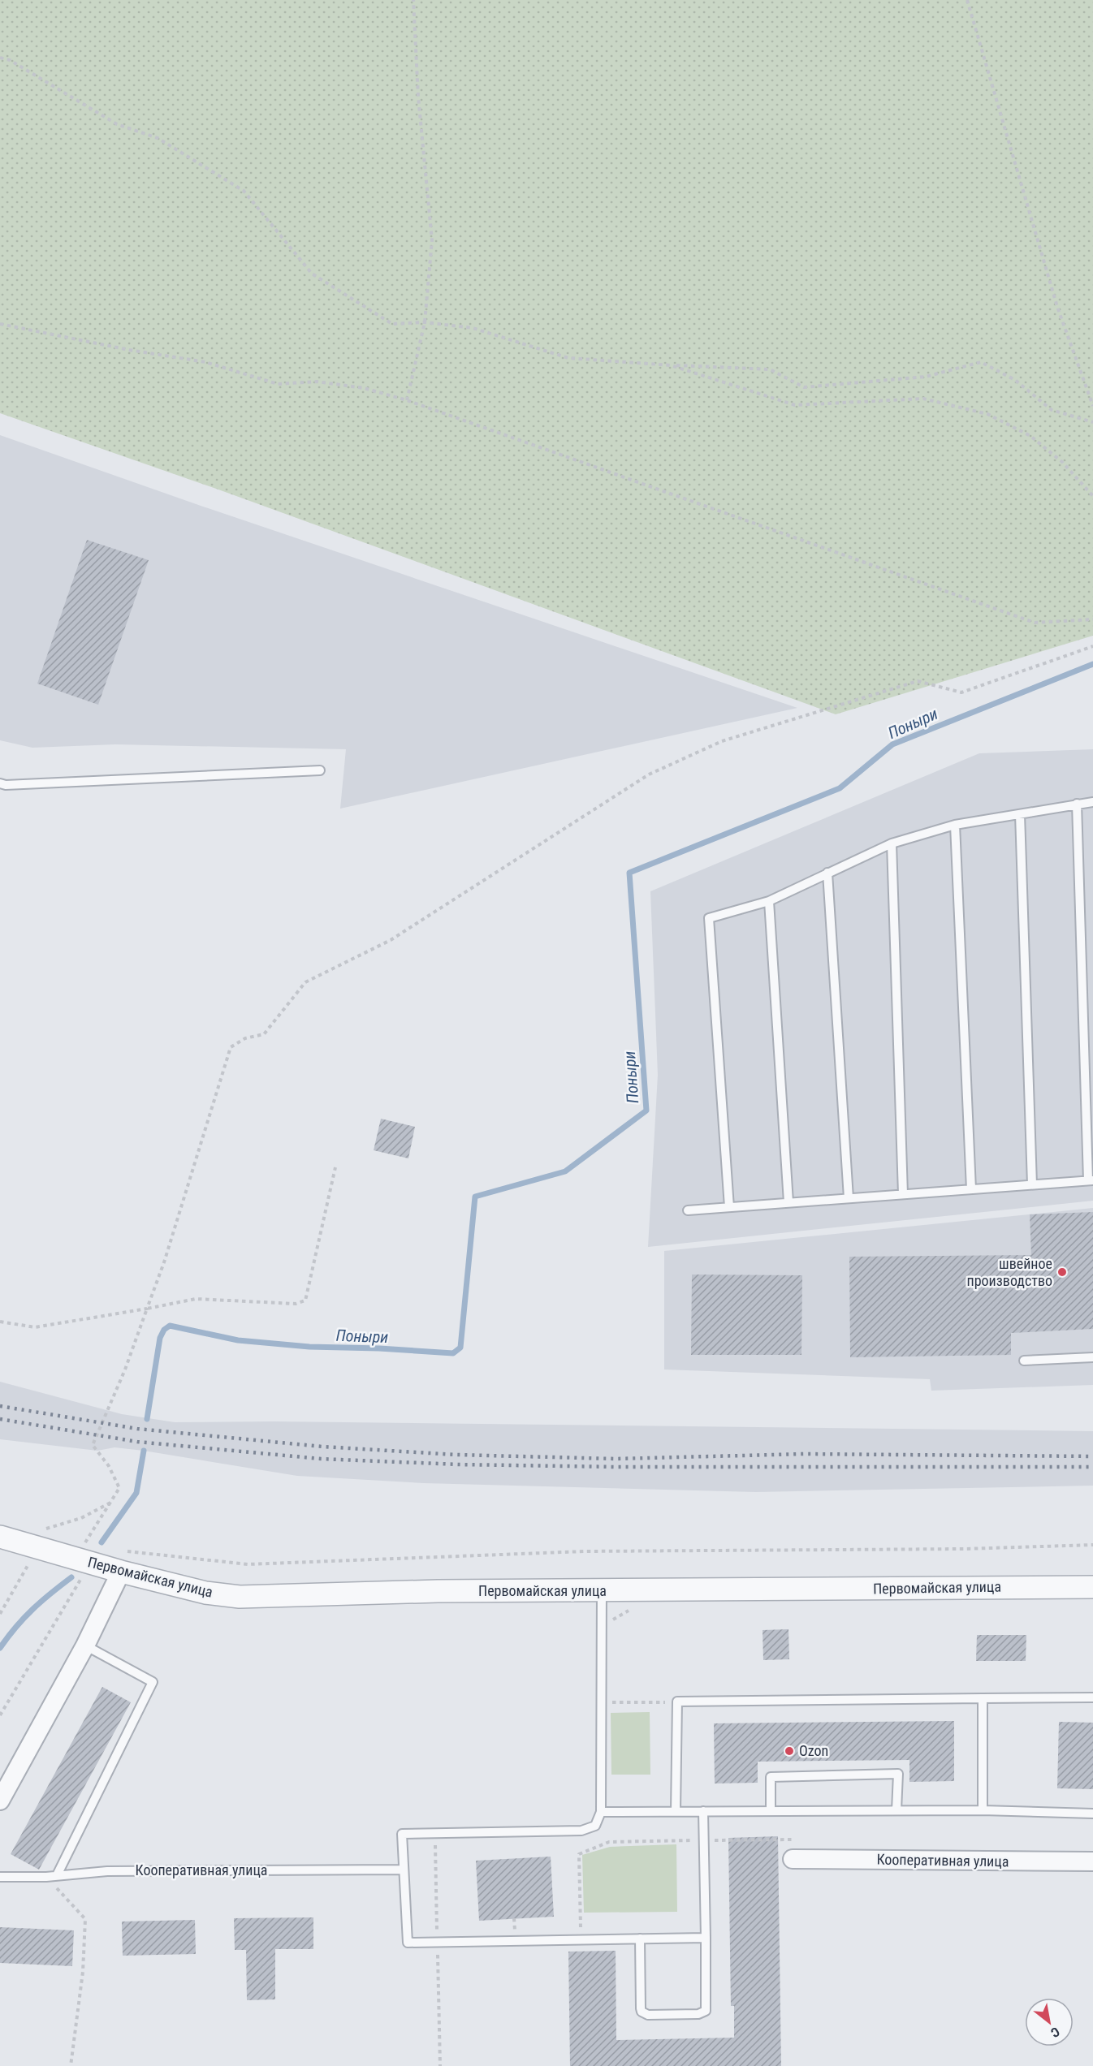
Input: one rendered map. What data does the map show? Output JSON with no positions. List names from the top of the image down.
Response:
{
  "streets": {
    "street": ["Первомайская улица", "Кооперативная улица"]
  },
  "water": ["Поныри"],
  "places": ["швейное производство", "Ozon"],
  "north": "bottom right"
}
